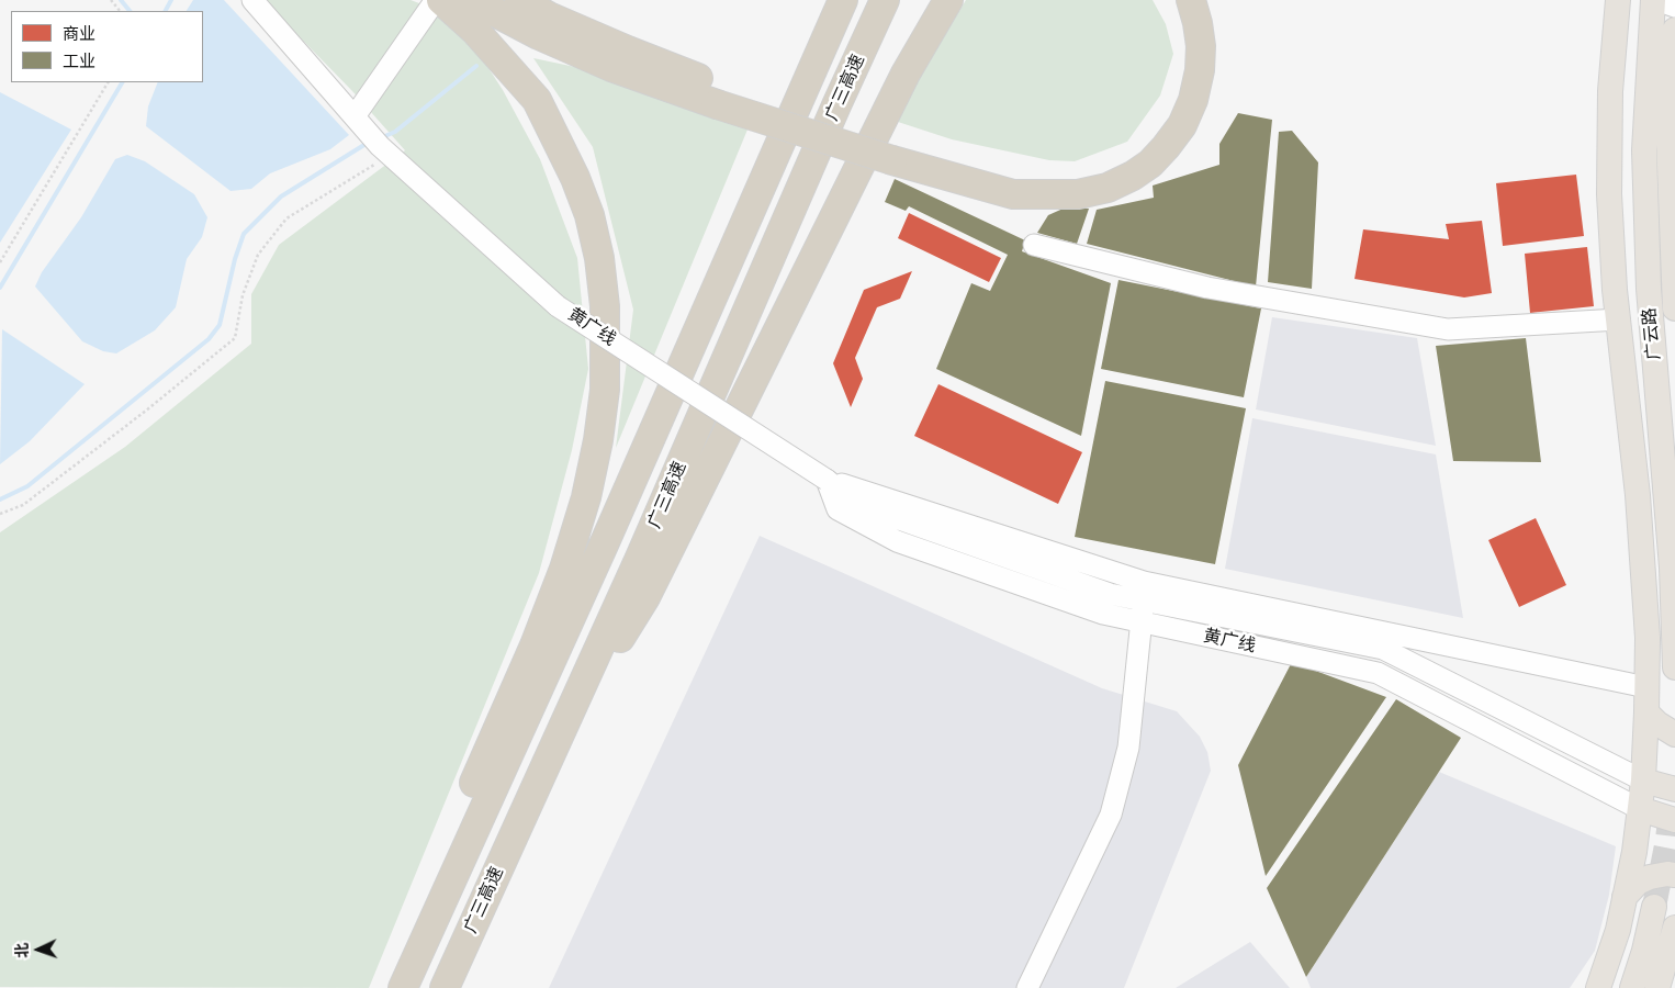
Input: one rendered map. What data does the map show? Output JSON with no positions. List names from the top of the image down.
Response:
{
  "streets": {
    "highway": ["广三高速"],
    "main road": ["广云路"],
    "street": ["黄广线"]
  },
  "legend": ["商业", "工业"],
  "north": "left"
}
